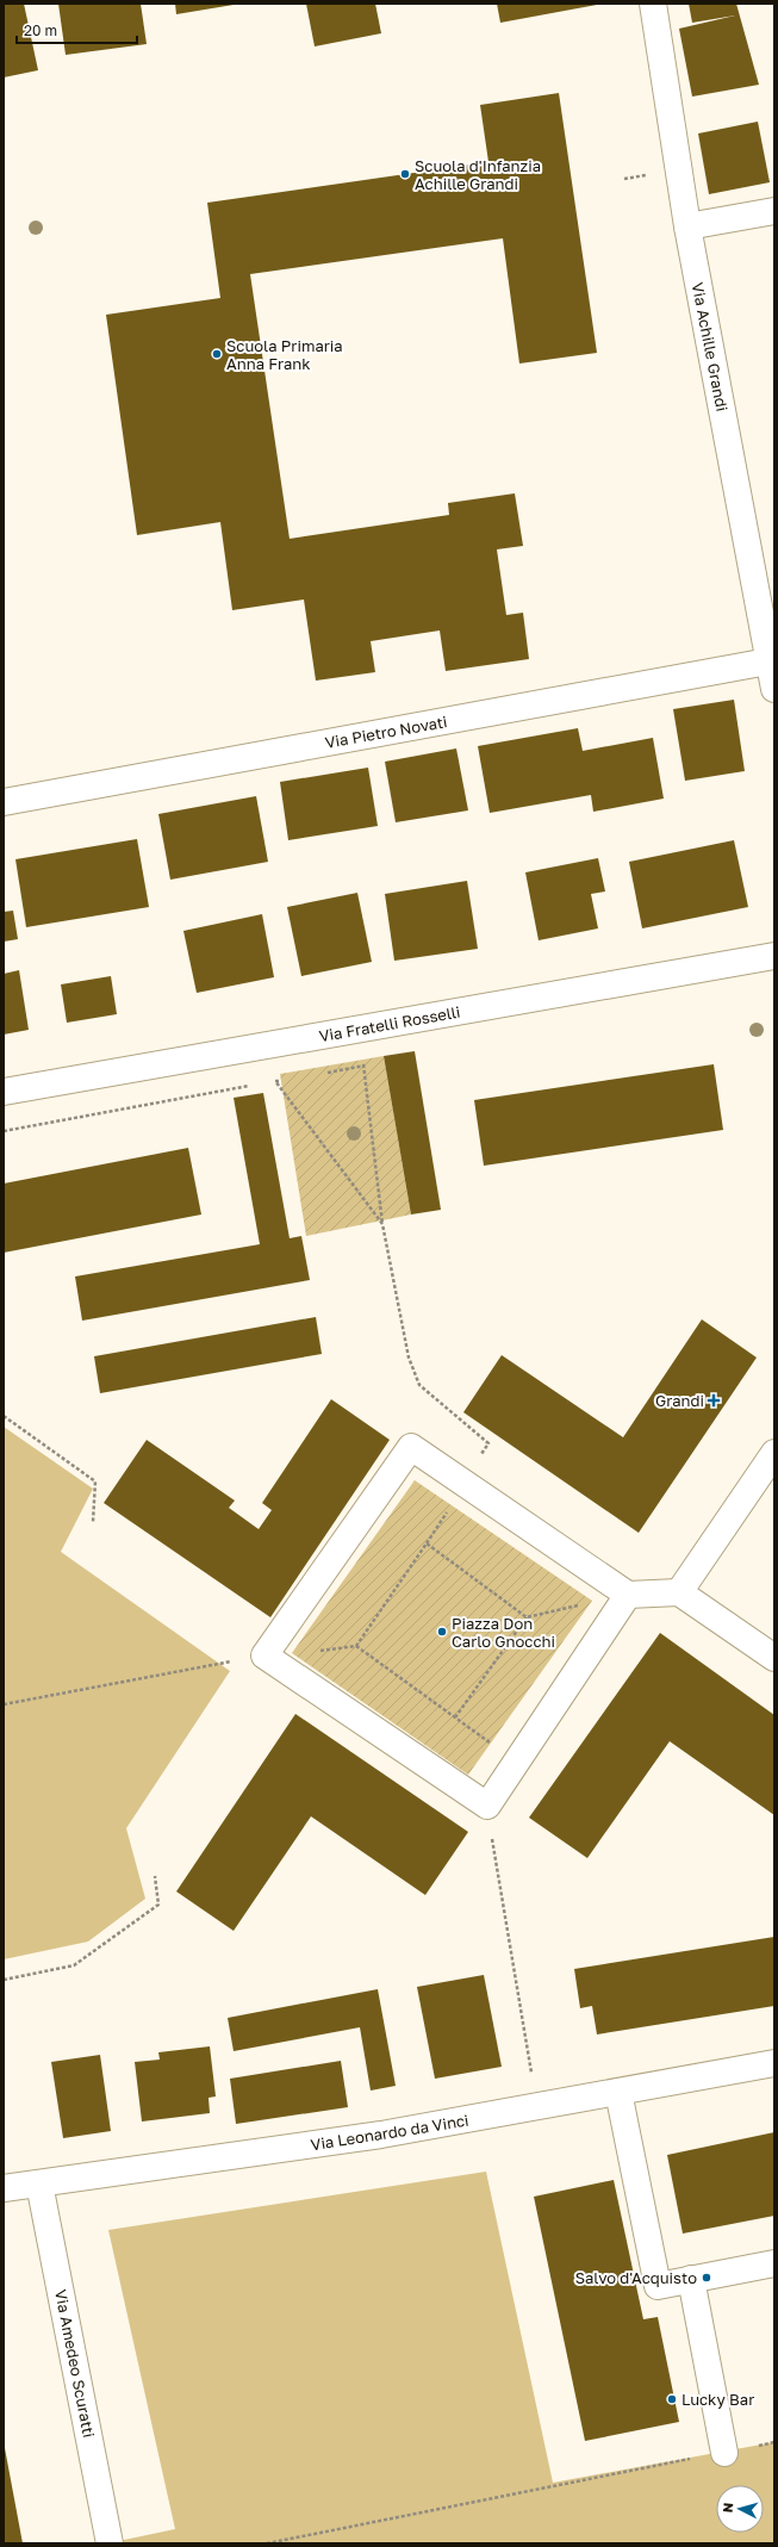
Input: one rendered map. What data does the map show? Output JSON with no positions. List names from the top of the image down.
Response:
{
  "streets": {
    "street": [
      "Via Achille Grandi",
      "Via Pietro Novati",
      "Via Fratelli Rosselli",
      "Via Leonardo da Vinci",
      "Via Amedeo Scuratti"
    ]
  },
  "crossings": [
    ["Via Achille Grandi", "Via Pietro Novati"],
    ["Via Leonardo da Vinci", "Via Amedeo Scuratti"]
  ],
  "places": {
    "other": [
      "Scuola d'Infanzia Achille Grandi",
      "Scuola Primaria Anna Frank",
      "Piazza Don Carlo Gnocchi",
      "Salvo d'Acquisto",
      "Lucky Bar"
    ],
    "health": ["Grandi"]
  },
  "scale_bar": "20 m",
  "north": "left"
}
